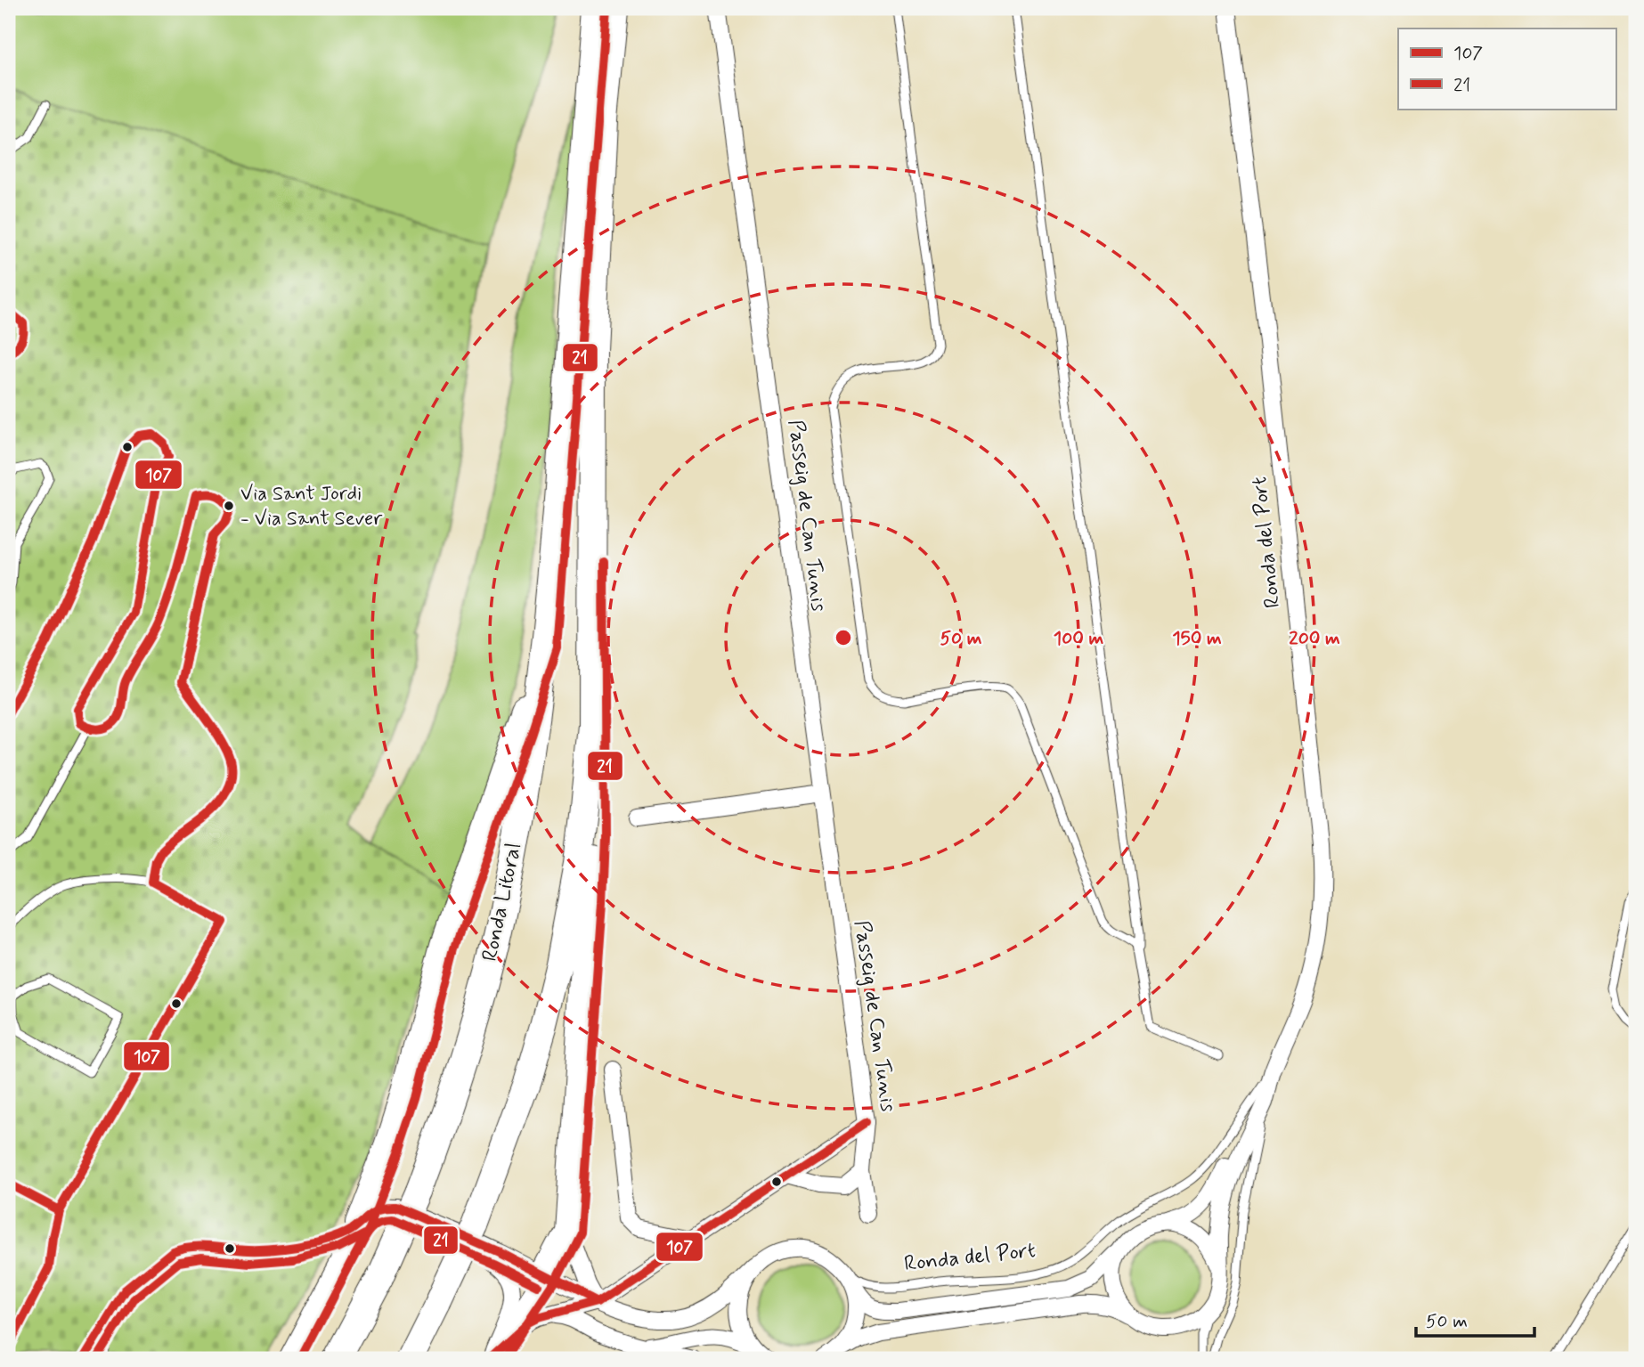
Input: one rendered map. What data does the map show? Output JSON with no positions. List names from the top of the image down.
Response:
{
  "streets": {
    "highway": ["Ronda Litoral"],
    "street": ["Passeig de Can Tunis", "Ronda del Port"]
  },
  "places": ["Via Sant Jordi - Via Sant Sever"],
  "lines": ["transit line 21", "transit line 107"],
  "legend": ["107", "21"],
  "scale_bar": "50 m",
  "rings": [
    "50 m",
    "100 m",
    "150 m",
    "200 m"
  ]
}
